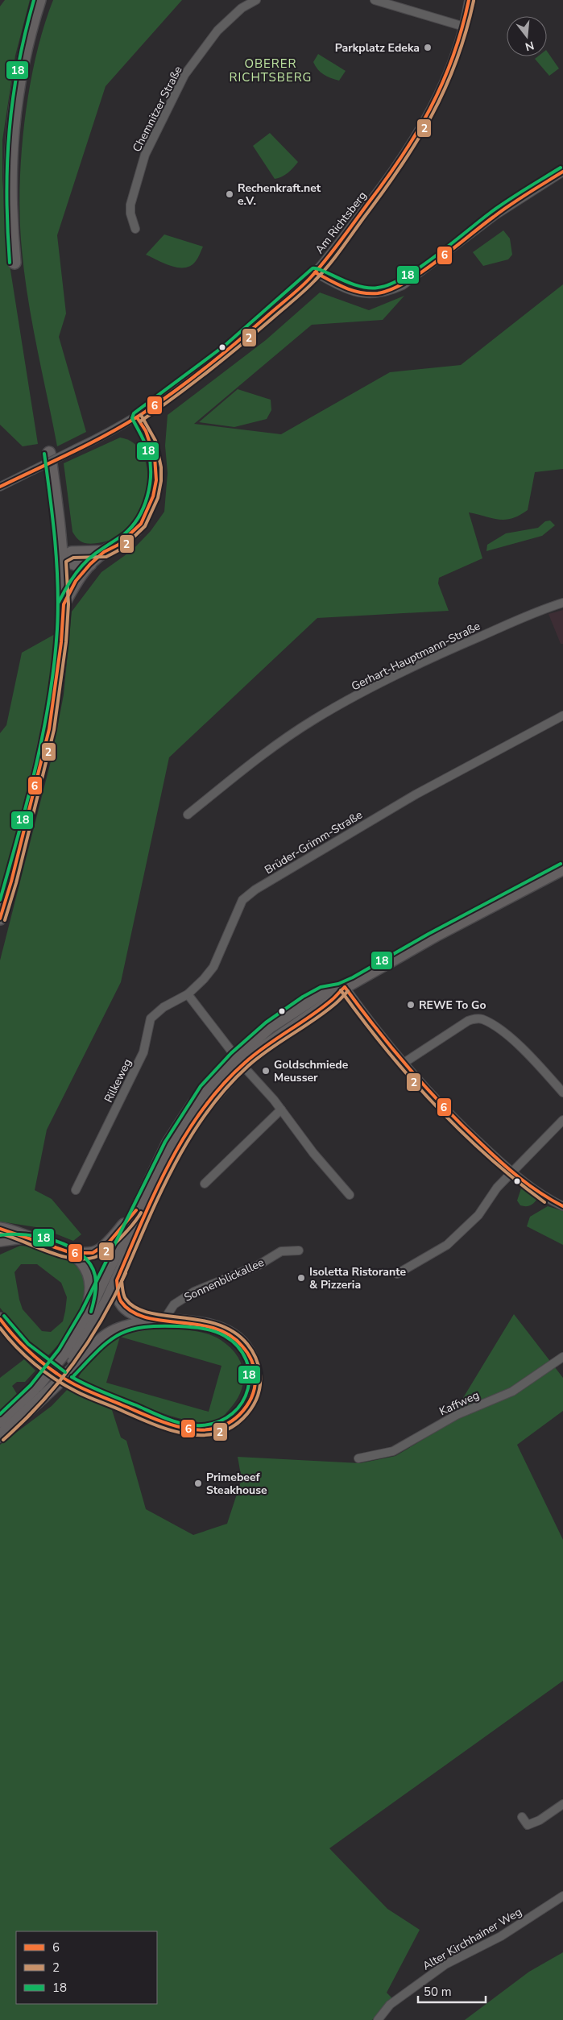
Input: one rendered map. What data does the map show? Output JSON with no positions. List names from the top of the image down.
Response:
{
  "streets": {
    "street": [
      "Chemnitzer Straße",
      "Am Richtsberg",
      "Gerhart-Hauptmann-Straße",
      "Brüder-Grimm-Straße",
      "Rilkeweg",
      "Sonnenblickallee",
      "Kaffweg",
      "Alter Kirchhainer Weg"
    ]
  },
  "crossings": [
    ["Brüder-Grimm-Straße", "Rilkeweg"]
  ],
  "districts": ["OBERER RICHTSBERG"],
  "places": [
    "Parkplatz Edeka",
    "Rechenkraft.net e.V.",
    "REWE To Go",
    "Goldschmiede Meusser",
    "Isoletta Ristorante & Pizzeria",
    "Primebeef Steakhouse"
  ],
  "lines": ["transit line 6", "transit line 18", "transit line 2"],
  "legend": ["6", "2", "18"],
  "scale_bar": "50 m",
  "north": "bottom"
}
